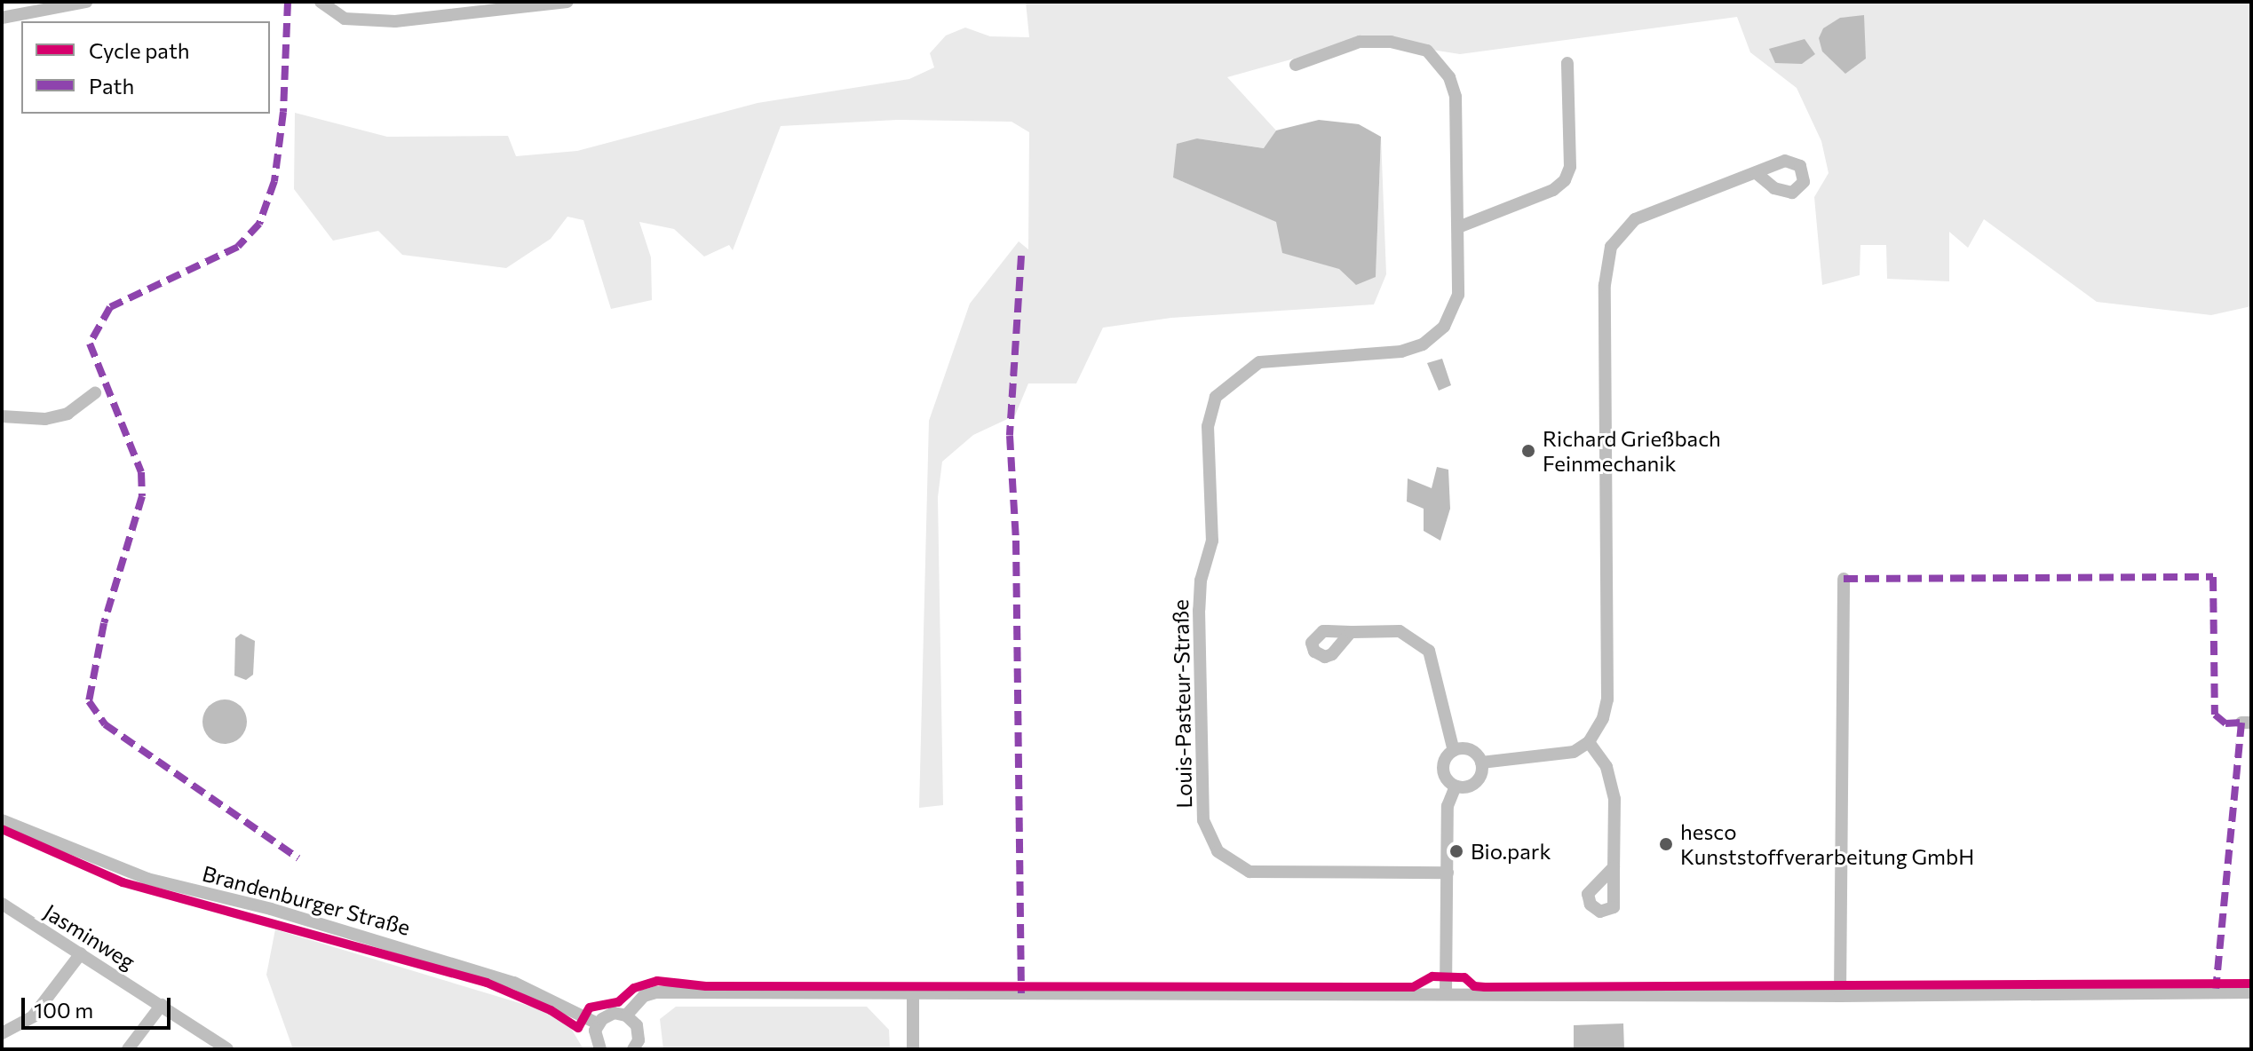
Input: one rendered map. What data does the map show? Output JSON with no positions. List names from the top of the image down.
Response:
{
  "streets": {
    "street": ["Louis-Pasteur-Straße", "Brandenburger Straße", "Jasminweg"]
  },
  "places": ["Richard Grießbach Feinmechanik", "hesco Kunststoffverarbeitung GmbH", "Bio.park"],
  "legend": ["Cycle path", "Path"],
  "scale_bar": "100 m"
}
